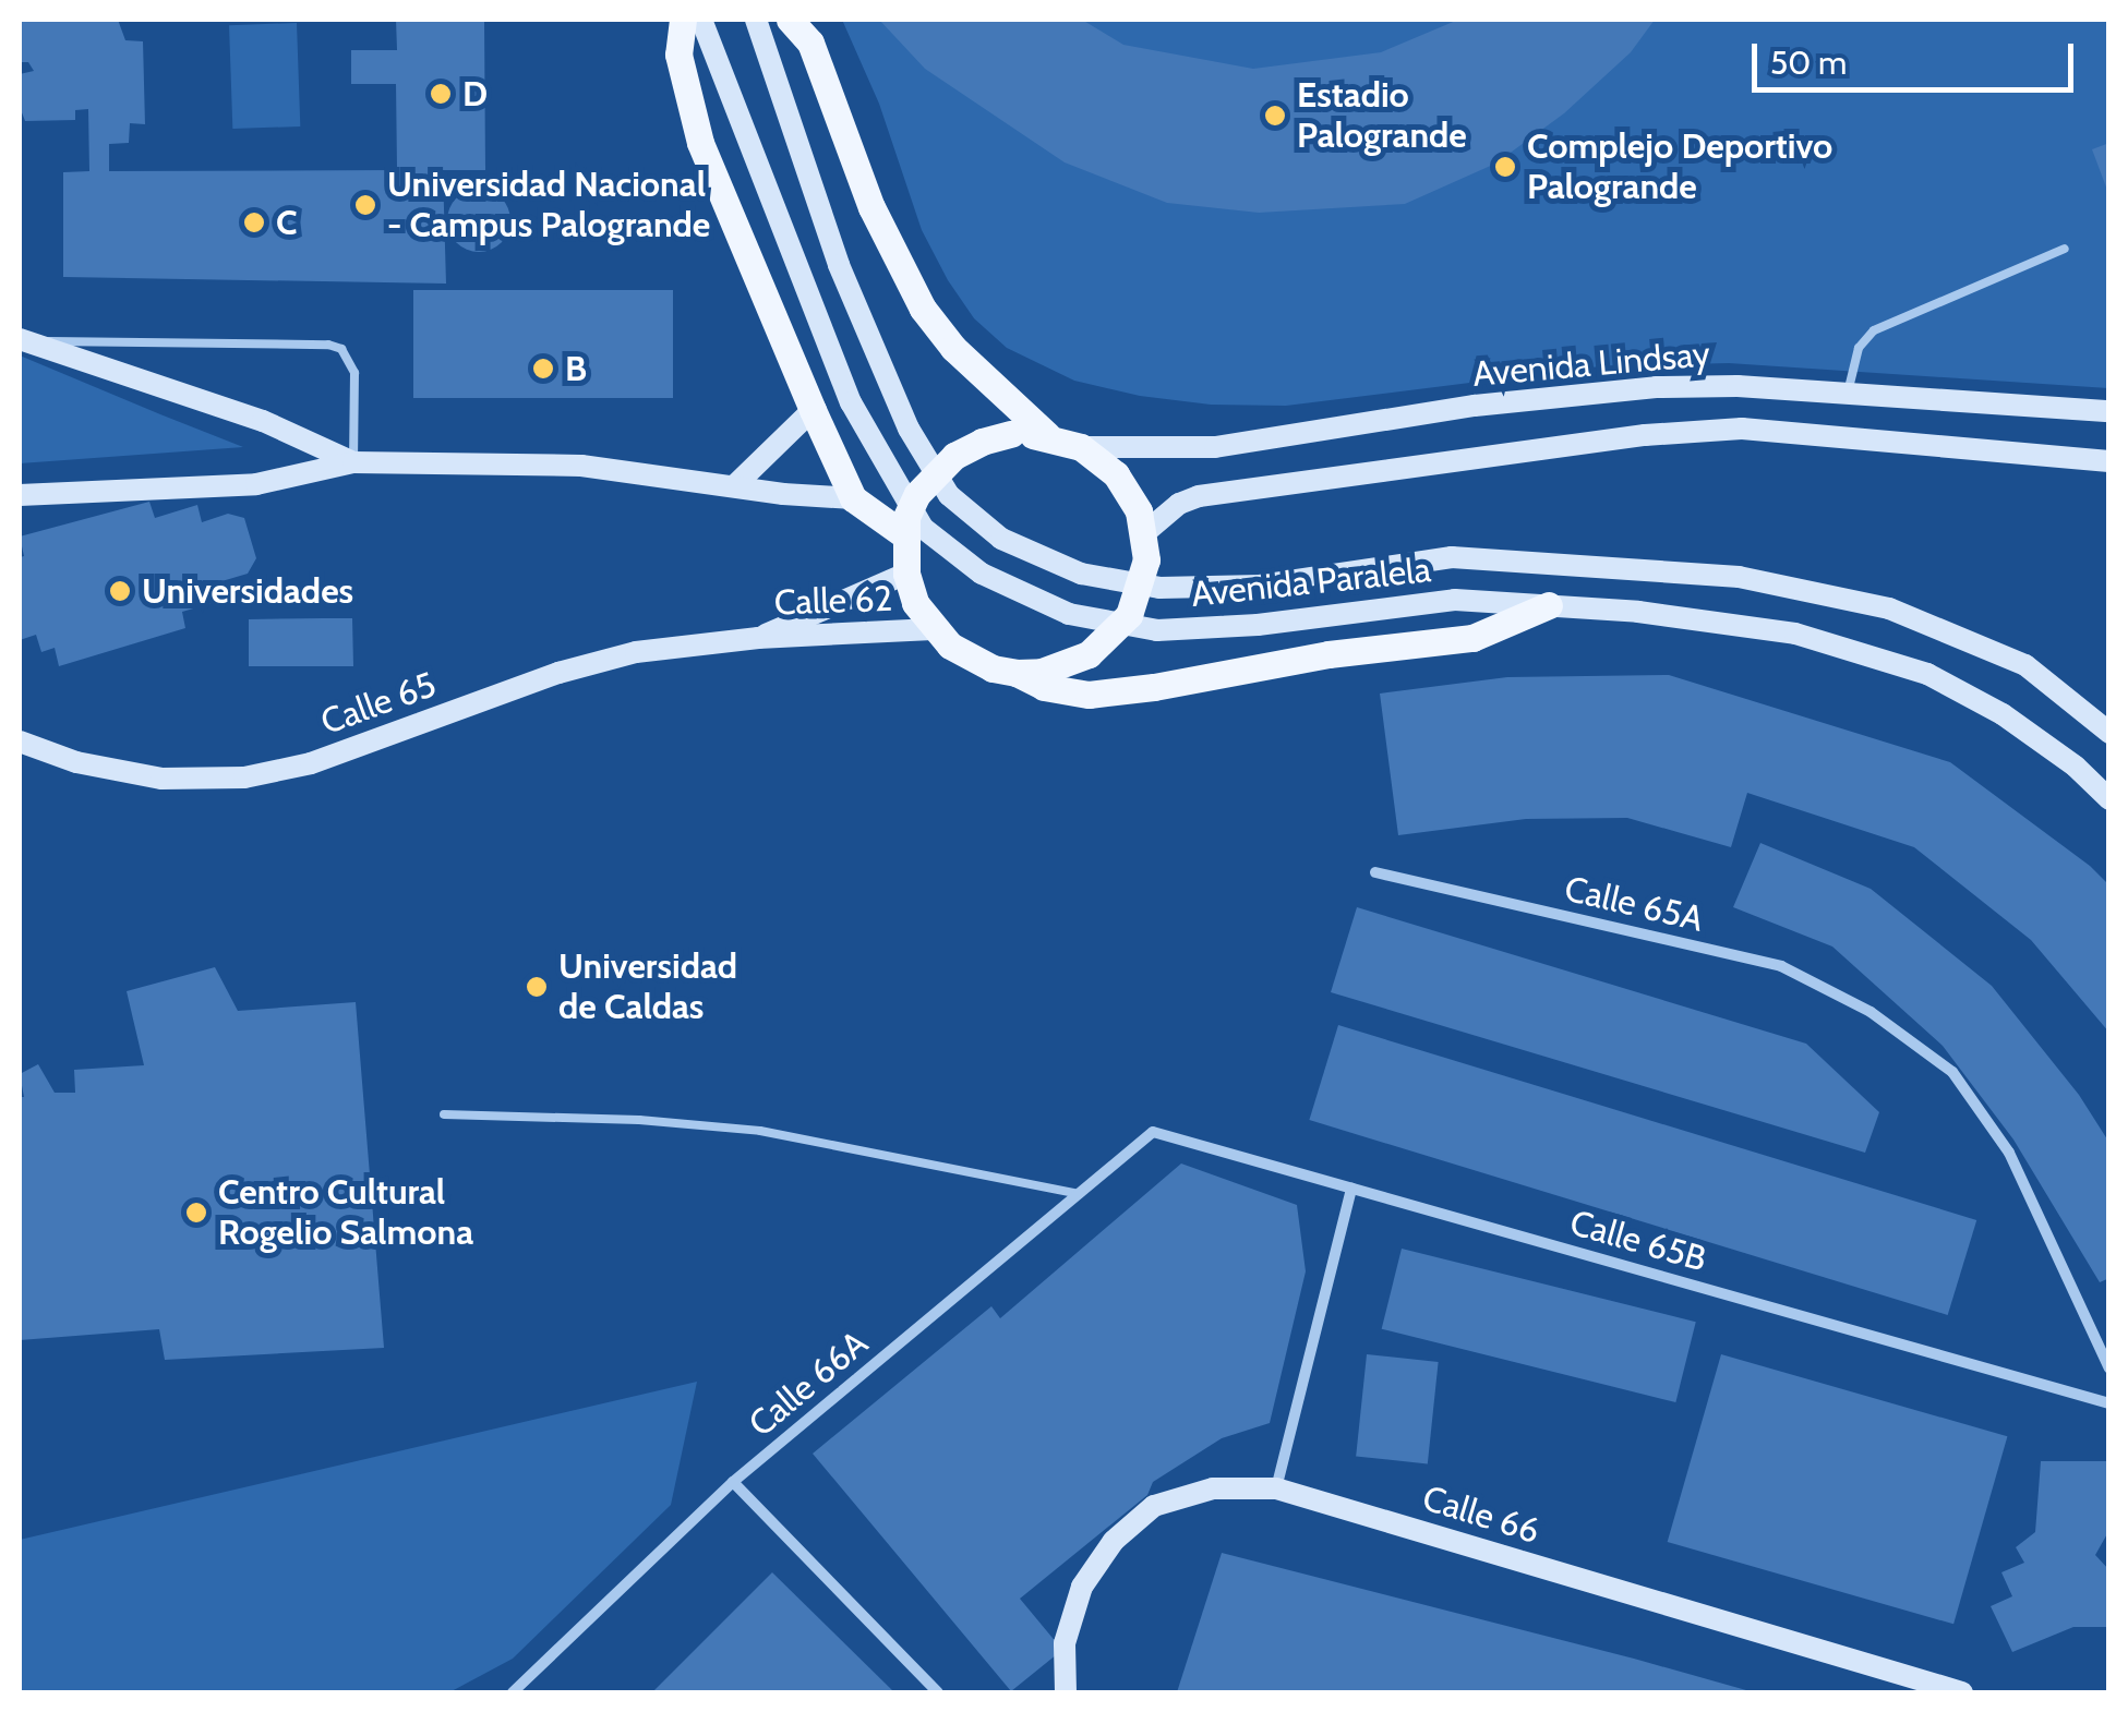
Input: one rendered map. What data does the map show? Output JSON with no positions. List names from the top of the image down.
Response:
{
  "streets": {
    "main road": [
      "Avenida Lindsay",
      "Avenida Paralela",
      "Calle 62",
      "Calle 65",
      "Calle 66"
    ],
    "street": ["Calle 65A", "Calle 65B", "Calle 66A"]
  },
  "crossings": [
    ["Avenida Lindsay", "Calle 62"],
    ["Calle 62", "Calle 65"],
    ["Calle 65B", "Calle 66A"]
  ],
  "places": [
    "D",
    "Estadio Palogrande",
    "Complejo Deportivo Palogrande",
    "Universidad Nacional - Campus Palogrande",
    "C",
    "B",
    "Universidades",
    "Universidad de Caldas",
    "Centro Cultural Rogelio Salmona"
  ],
  "scale_bar": "50 m"
}
